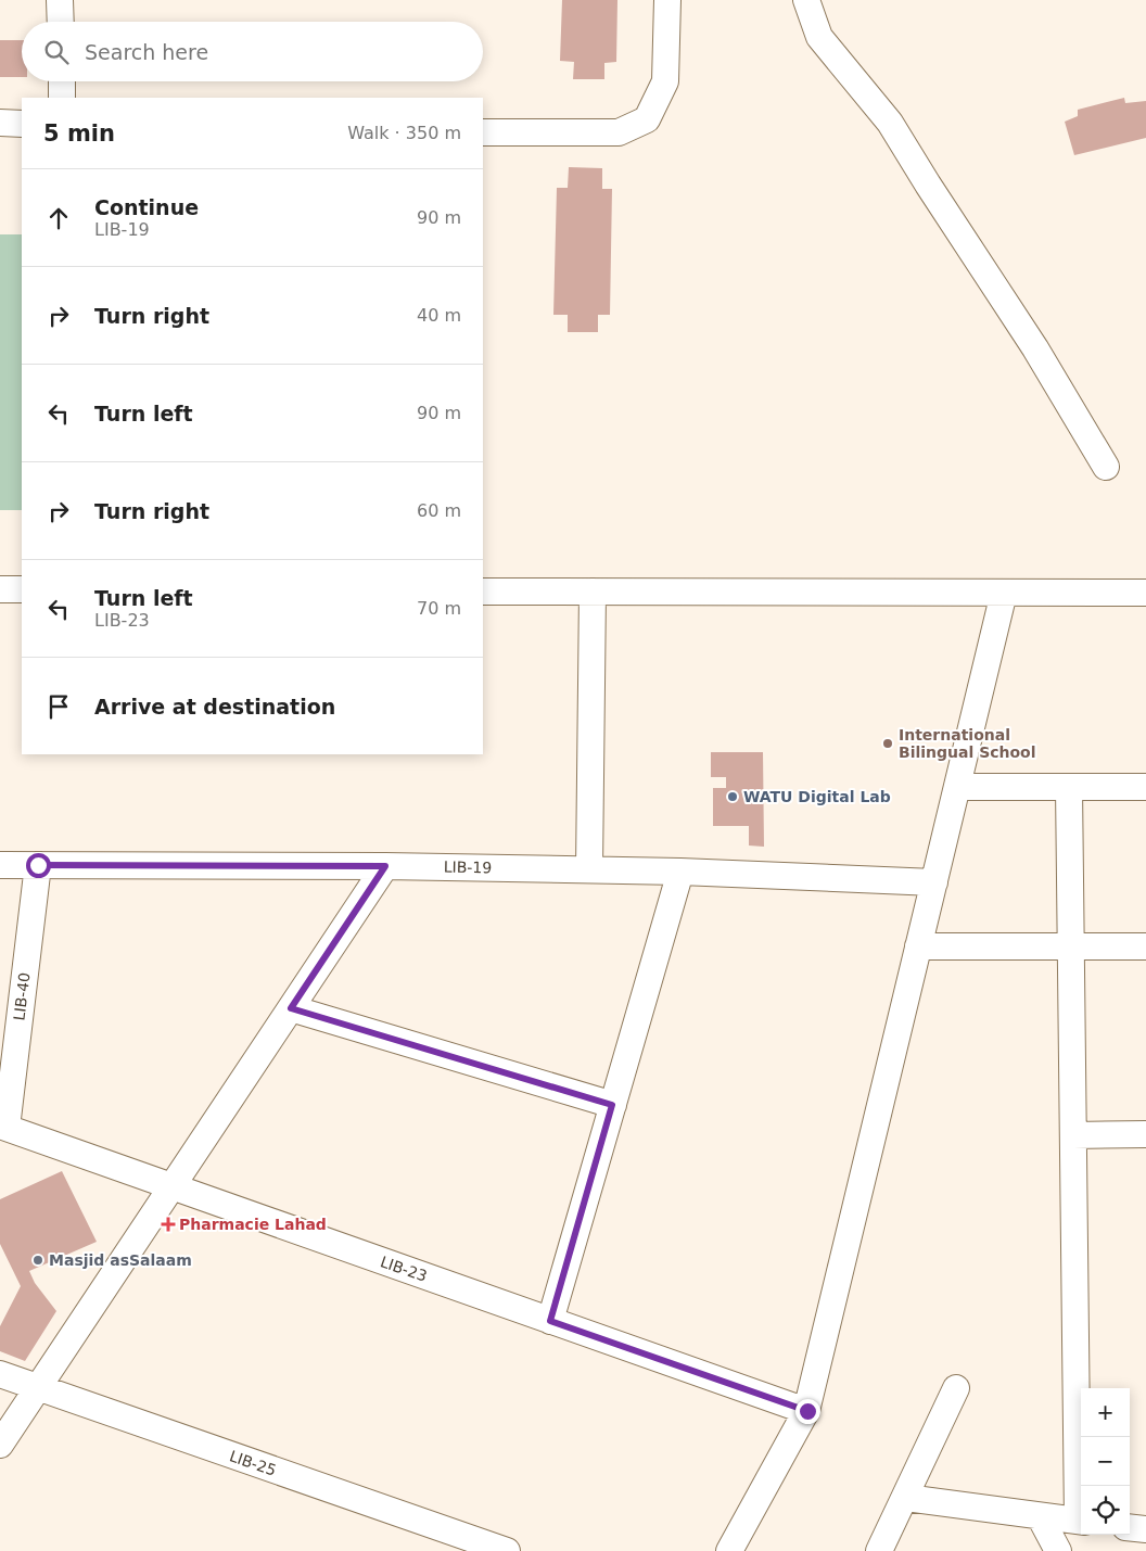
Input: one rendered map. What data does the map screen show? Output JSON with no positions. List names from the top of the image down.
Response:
{
  "streets": {
    "street": [
      "LIB-19",
      "LIB-40",
      "LIB-23",
      "LIB-25"
    ]
  },
  "crossings": [
    ["LIB-19", "LIB-40"],
    ["LIB-40", "LIB-23"]
  ],
  "places": {
    "other": ["International Bilingual School", "WATU Digital Lab", "Masjid asSalaam"],
    "health": ["Pharmacie Lahad"]
  },
  "page": {
    "search": "Search here",
    "heading": ["5 min", "Walk · 350 m"],
    "list": [
      ["Continue", "LIB-19", "90 m"],
      ["Turn right", "40 m"],
      ["Turn left", "90 m"],
      ["Turn right", "60 m"],
      ["Turn left", "LIB-23", "70 m"],
      "Arrive at destination"
    ],
    "map_buttons": ["+", "−"]
  }
}
